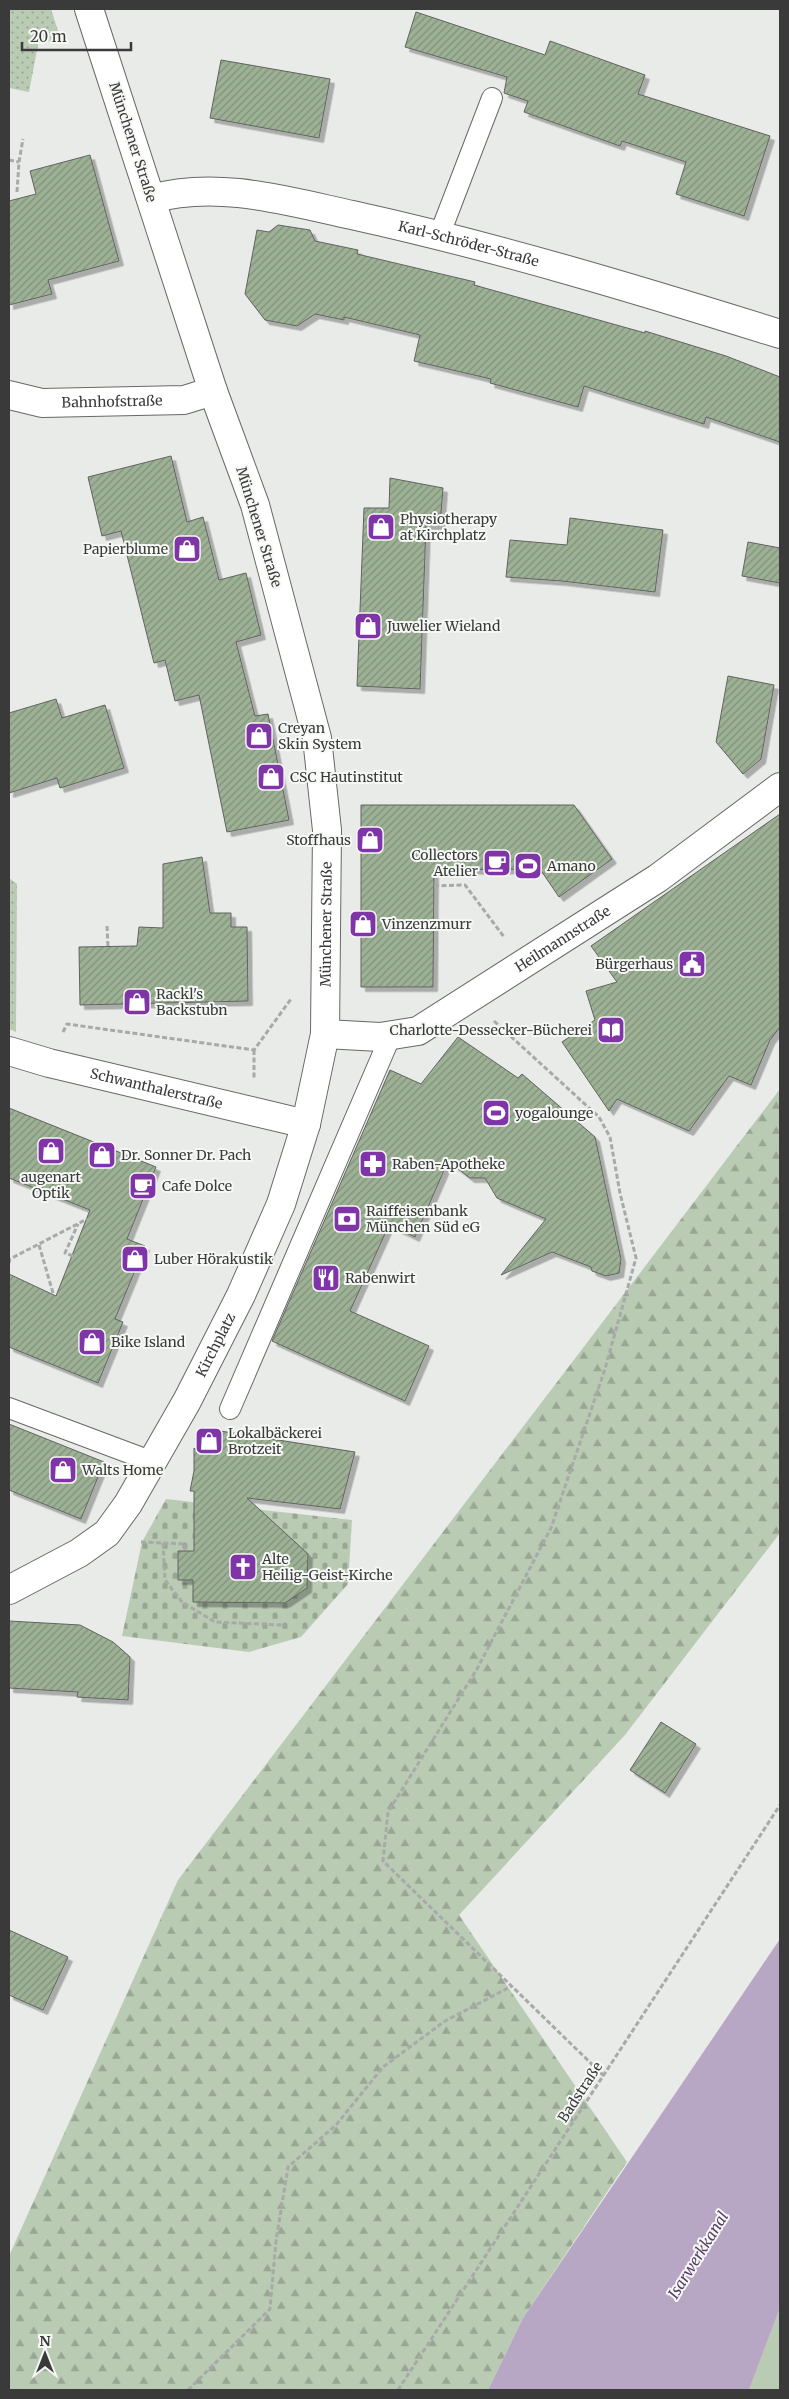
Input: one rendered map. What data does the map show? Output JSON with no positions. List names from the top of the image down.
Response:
{
  "streets": {
    "street": [
      "Münchener Straße",
      "Karl-Schröder-Straße",
      "Bahnhofstraße",
      "Heilmannstraße",
      "Schwanthalerstraße",
      "Kirchplatz"
    ],
    "path": ["Badstraße"]
  },
  "crossings": [
    ["Münchener Straße", "Karl-Schröder-Straße"],
    ["Münchener Straße", "Bahnhofstraße"],
    ["Münchener Straße", "Heilmannstraße"],
    ["Münchener Straße", "Kirchplatz"],
    ["Heilmannstraße", "Kirchplatz"],
    ["Schwanthalerstraße", "Kirchplatz"]
  ],
  "water": ["Isarwerkkanal"],
  "places": {
    "shop": [
      "Physiotherapy at Kirchplatz",
      "Papierblume",
      "Juwelier Wieland",
      "Creyan Skin System",
      "CSC Hautinstitut",
      "Stoffhaus",
      "Vinzenzmurr",
      "Rackl's Backstubn",
      "augenart Optik",
      "Dr. Sonner Dr. Pach",
      "Luber Hörakustik",
      "Bike Island",
      "Lokalbäckerei Brotzeit",
      "Walts Home"
    ],
    "cafe": ["Collectors Atelier", "Cafe Dolce"],
    "sports": ["Amano", "yogalounge"],
    "public building": ["Bürgerhaus"],
    "library": ["Charlotte-Dessecker-Bücherei"],
    "pharmacy": ["Raben-Apotheke"],
    "bank": ["Raiffeisenbank München Süd eG"],
    "restaurant": ["Rabenwirt"],
    "church": ["Alte Heilig-Geist-Kirche"]
  },
  "scale_bar": "20 m",
  "north": "top"
}
